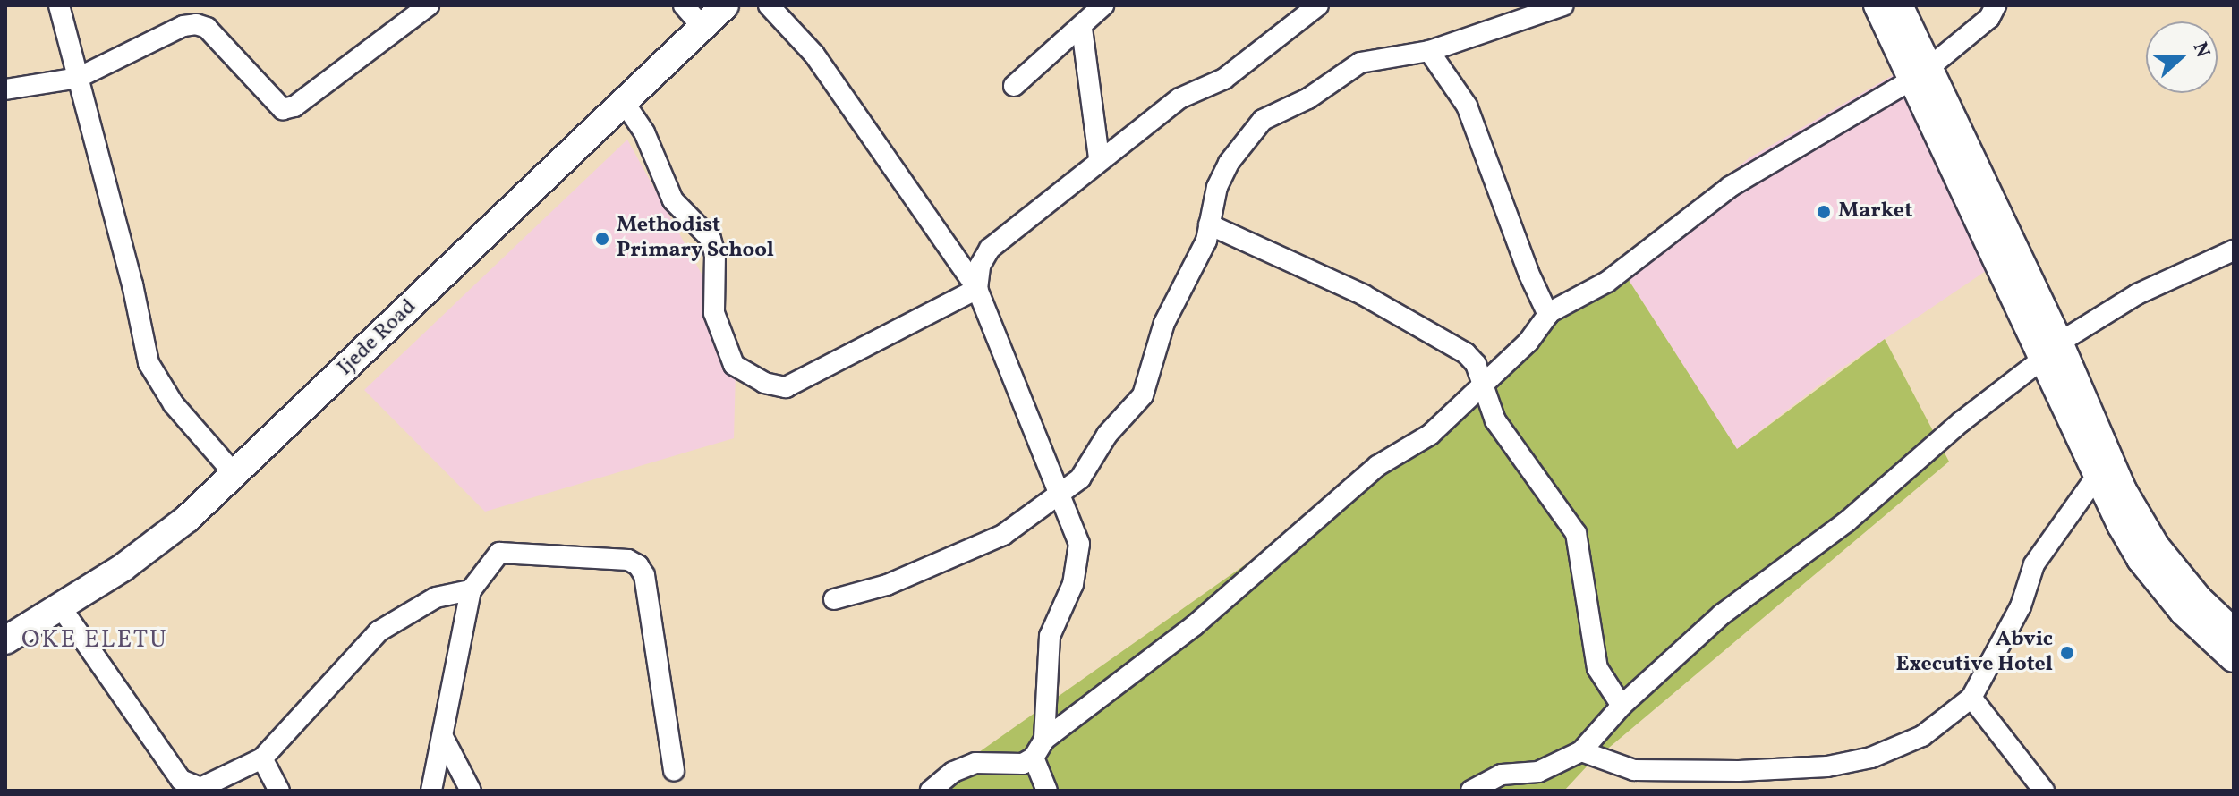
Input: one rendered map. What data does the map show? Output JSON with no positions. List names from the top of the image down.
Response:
{
  "streets": {
    "main road": ["Ijede Road"]
  },
  "districts": ["OKE ELETU"],
  "places": ["Market", "Methodist Primary School", "Abvic Executive Hotel"],
  "north": "right"
}
